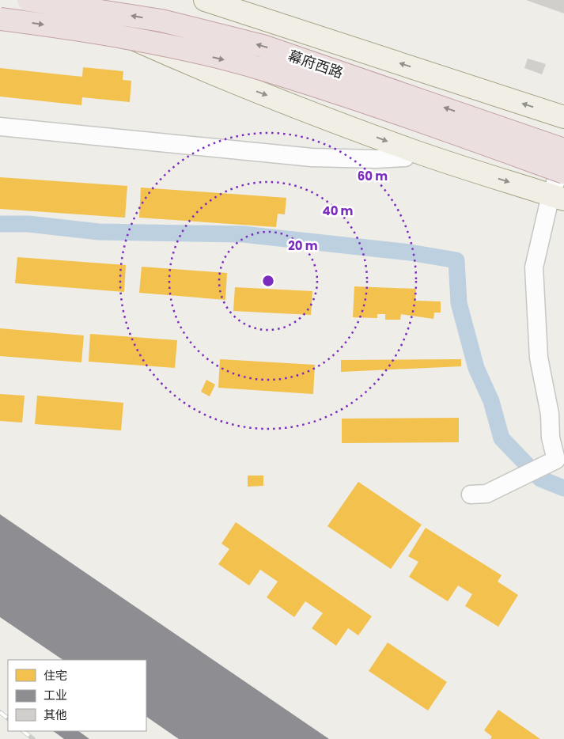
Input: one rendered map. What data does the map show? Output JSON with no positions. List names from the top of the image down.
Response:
{
  "streets": {
    "highway": ["幕府西路"]
  },
  "legend": ["住宅", "工业", "其他"],
  "rings": ["60 m", "40 m", "20 m"]
}
